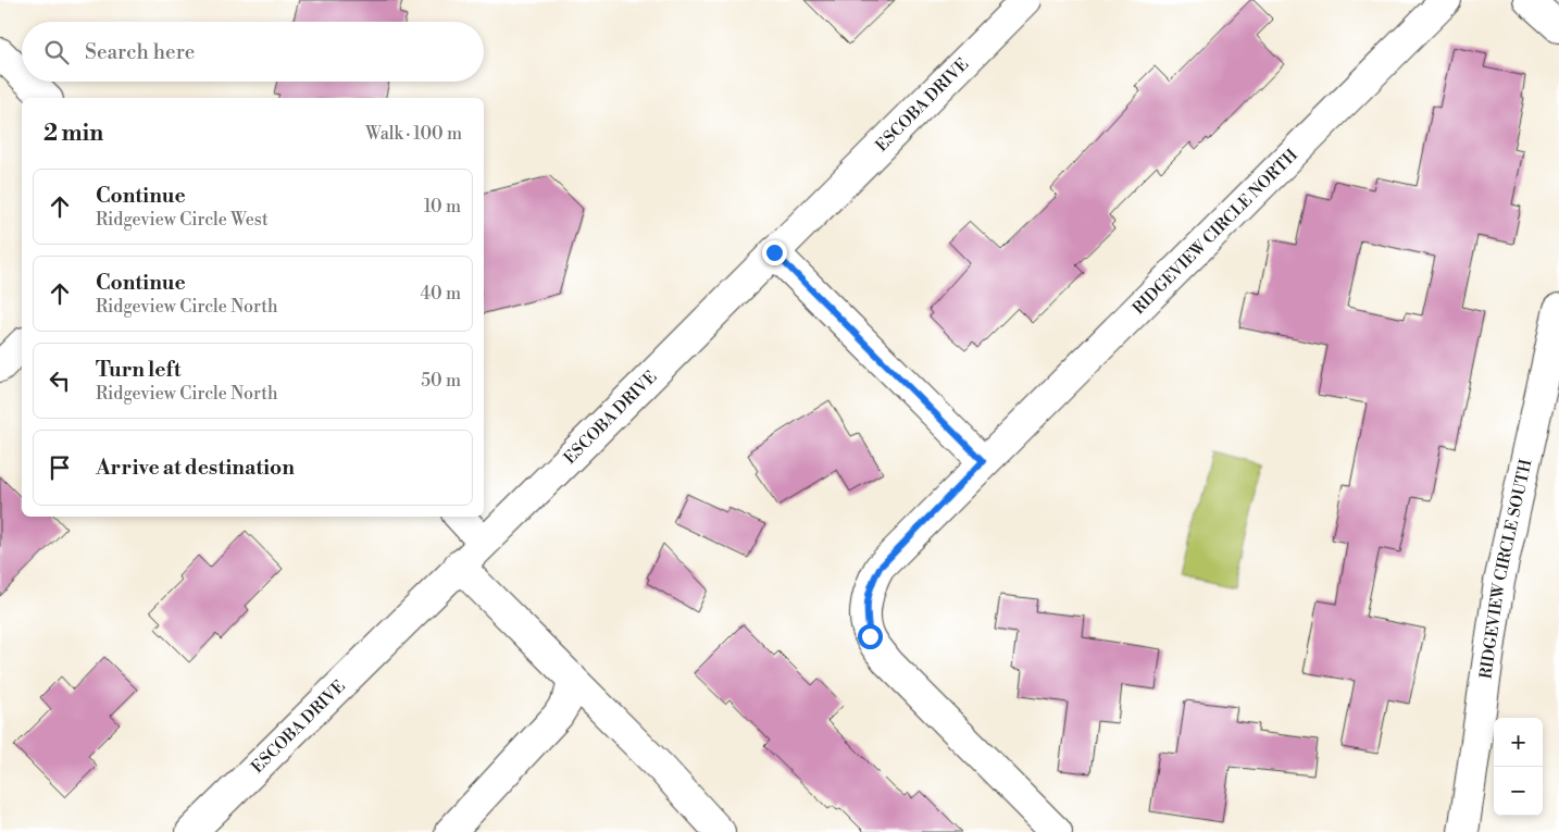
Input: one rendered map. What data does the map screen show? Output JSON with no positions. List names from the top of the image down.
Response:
{
  "streets": {
    "street": ["ESCOBA DRIVE", "RIDGEVIEW CIRCLE NORTH", "RIDGEVIEW CIRCLE SOUTH"]
  },
  "page": {
    "search": "Search here",
    "heading": ["2 min", "Walk · 100 m"],
    "list": [
      ["Continue", "Ridgeview Circle West", "10 m"],
      ["Continue", "Ridgeview Circle North", "40 m"],
      ["Turn left", "Ridgeview Circle North", "50 m"],
      "Arrive at destination"
    ],
    "map_buttons": ["+", "−"]
  }
}
